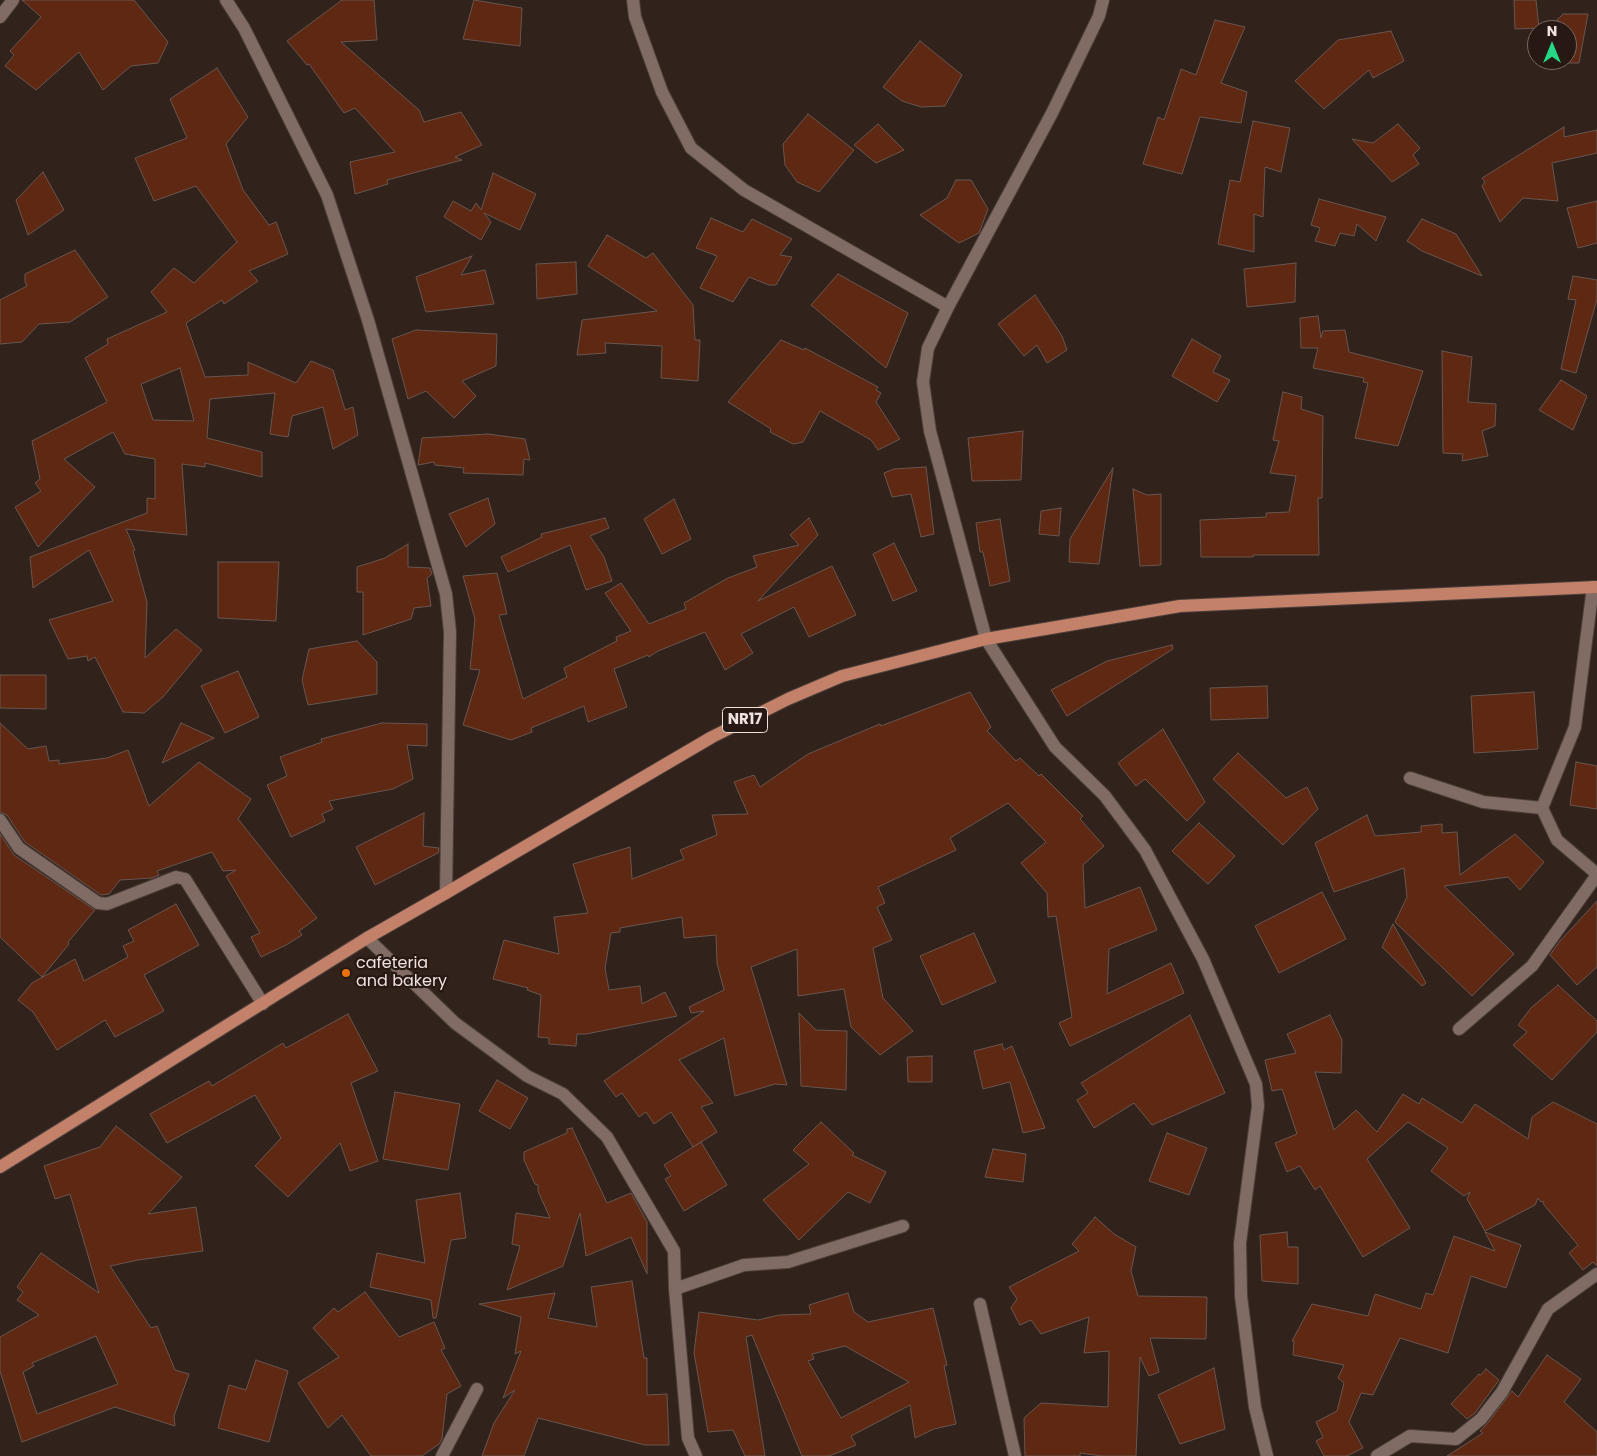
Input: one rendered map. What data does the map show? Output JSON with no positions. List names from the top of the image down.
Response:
{
  "streets": {
    "main road": ["NR17"]
  },
  "places": ["cafeteria and bakery"],
  "north": "top"
}
